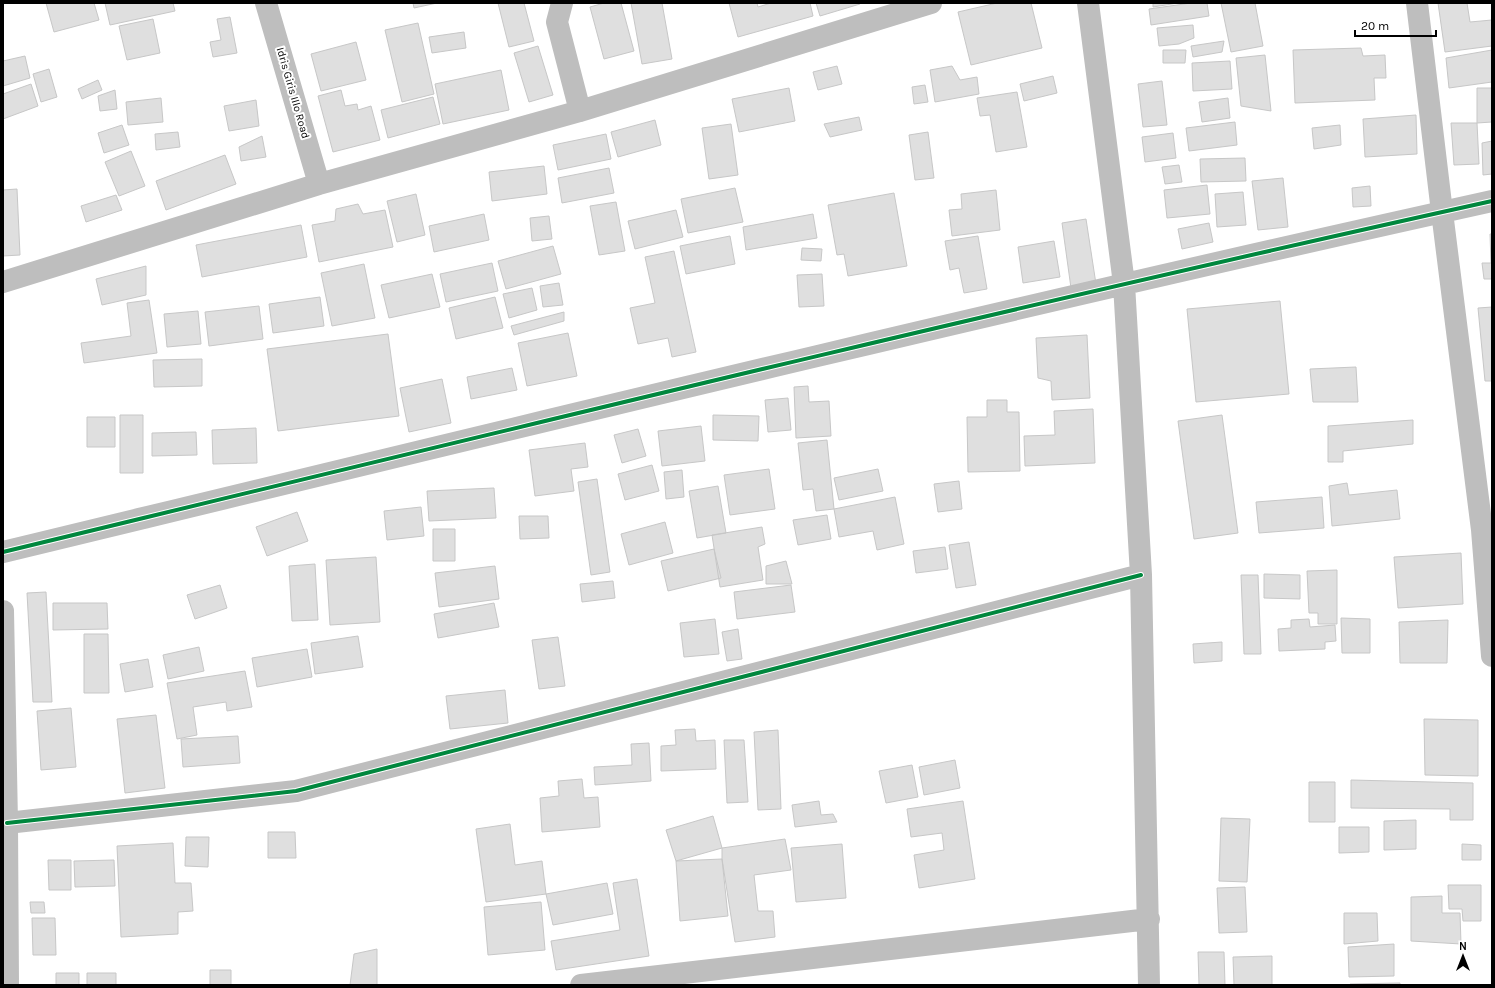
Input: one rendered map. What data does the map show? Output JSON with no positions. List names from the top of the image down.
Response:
{
  "streets": {
    "street": ["Idris Giris Illo Road"]
  },
  "scale_bar": "20 m",
  "north": "top"
}
